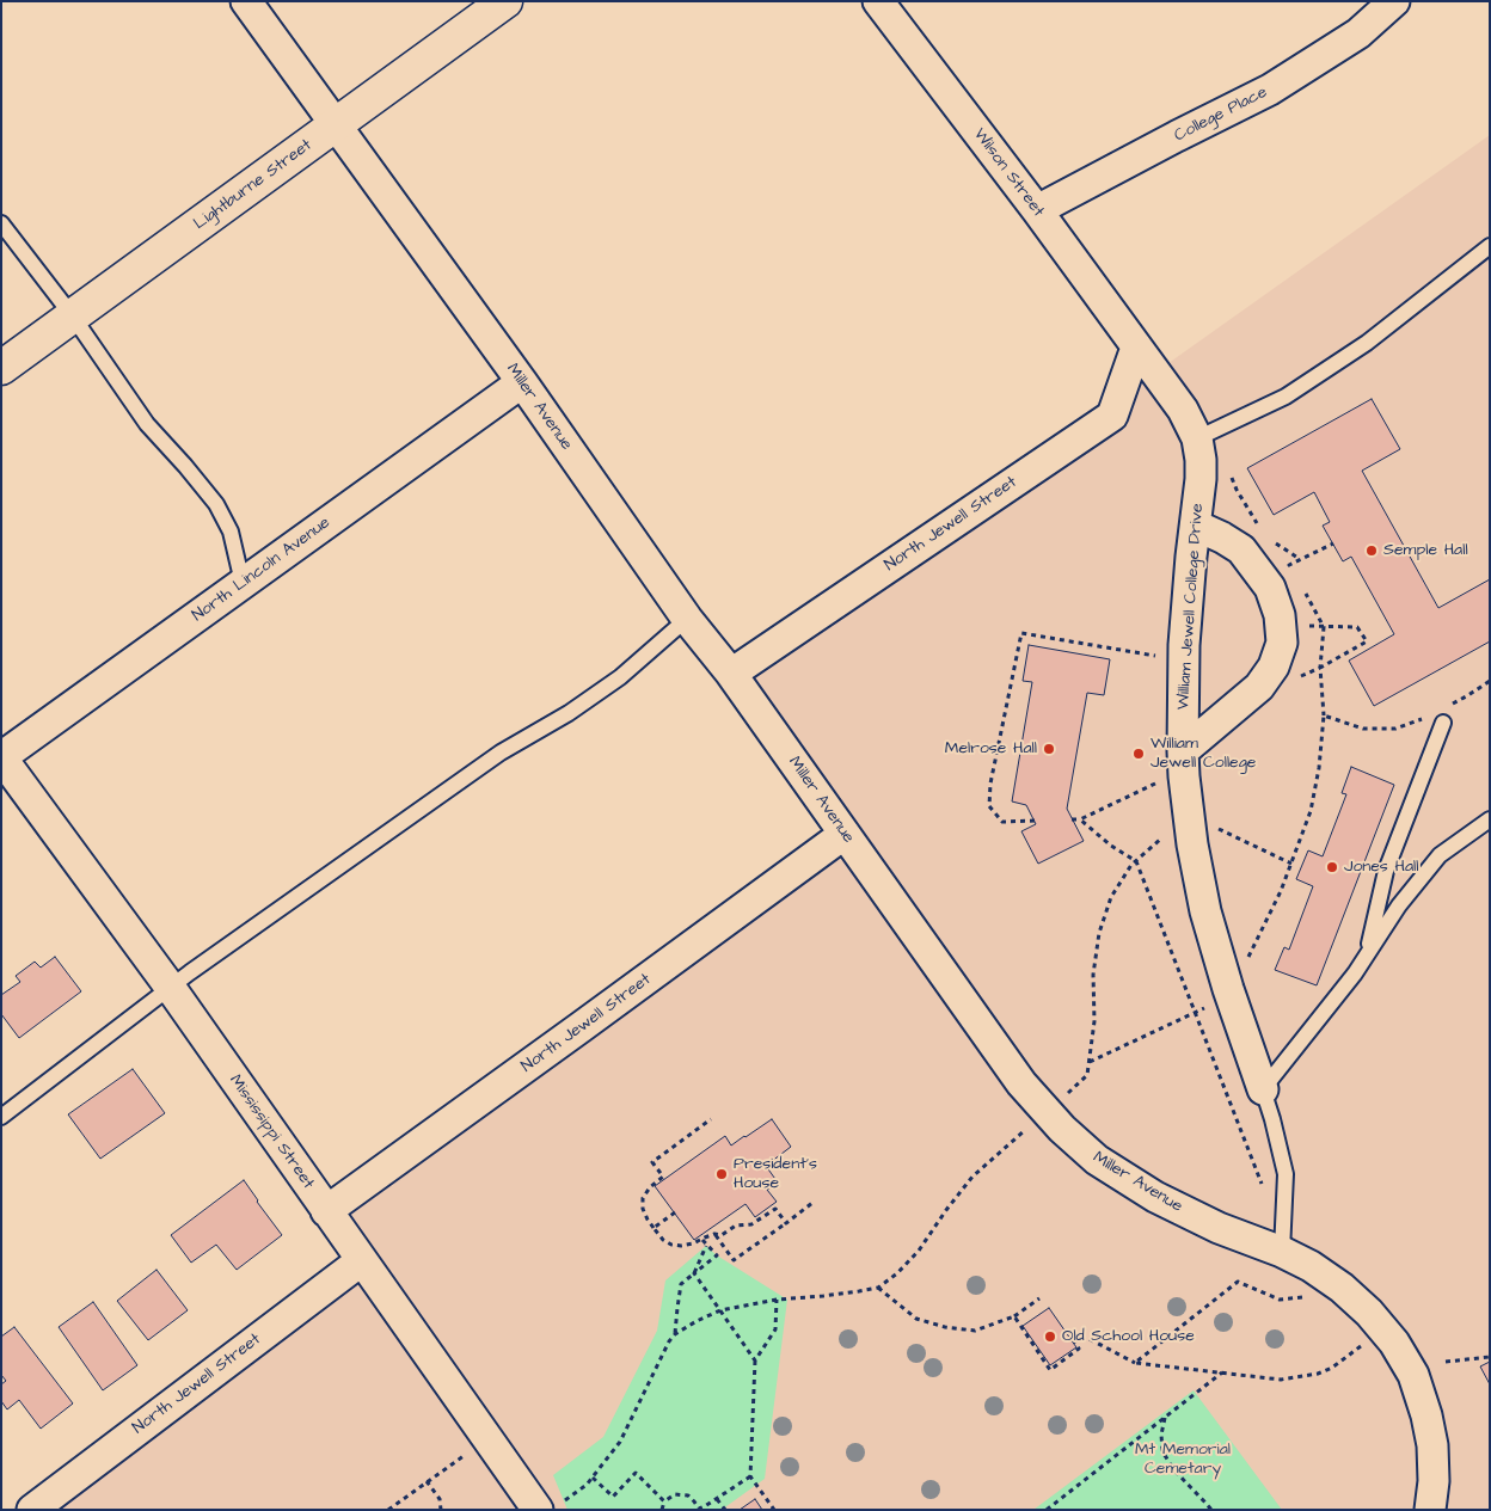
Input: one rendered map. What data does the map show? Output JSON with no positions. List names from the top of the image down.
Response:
{
  "streets": {
    "main road": ["Lightburne Street"],
    "street": [
      "College Place",
      "Wilson Street",
      "Miller Avenue",
      "North Jewell Street",
      "North Lincoln Avenue",
      "William Jewell College Drive",
      "Mississippi Street"
    ]
  },
  "crossings": [
    ["College Place", "Wilson Street"],
    ["Wilson Street", "North Jewell Street"],
    ["Wilson Street", "William Jewell College Drive"],
    ["Lightburne Street", "Miller Avenue"],
    ["Miller Avenue", "North Jewell Street"],
    ["Miller Avenue", "North Lincoln Avenue"],
    ["Miller Avenue", "William Jewell College Drive"],
    ["North Jewell Street", "William Jewell College Drive"],
    ["North Jewell Street", "Mississippi Street"],
    ["North Lincoln Avenue", "Mississippi Street"]
  ],
  "parks": ["Mt Memorial Cemetary"],
  "places": [
    "Semple Hall",
    "Melrose Hall",
    "William Jewell College",
    "Jones Hall",
    "President's House",
    "Old School House"
  ]
}
